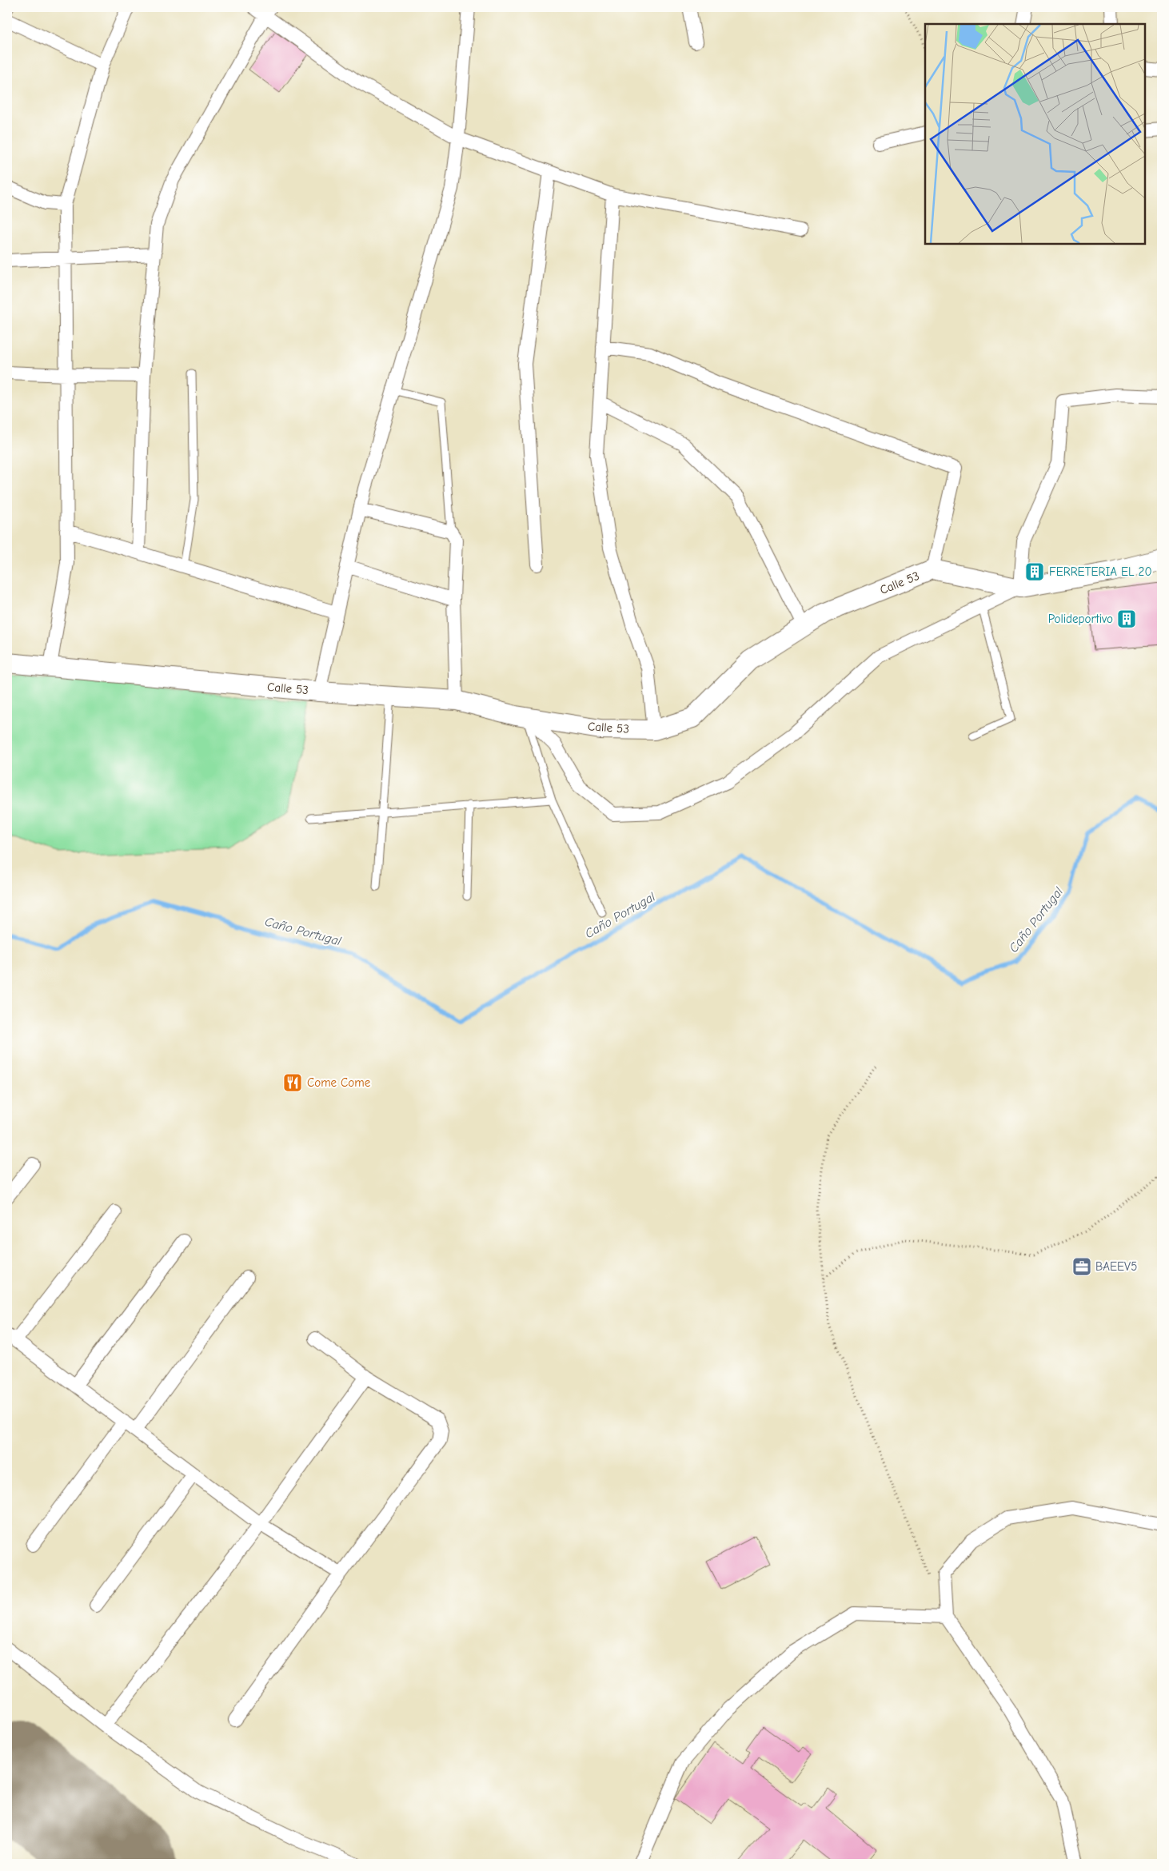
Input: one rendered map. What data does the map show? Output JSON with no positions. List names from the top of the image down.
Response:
{
  "streets": {
    "street": ["Calle 53"]
  },
  "water": ["Caño Portugal"],
  "places": {
    "building": ["FERRETERIA EL 20", "Polideportivo"],
    "restaurant": ["Come Come"],
    "office": ["BAEEV5"]
  }
}
